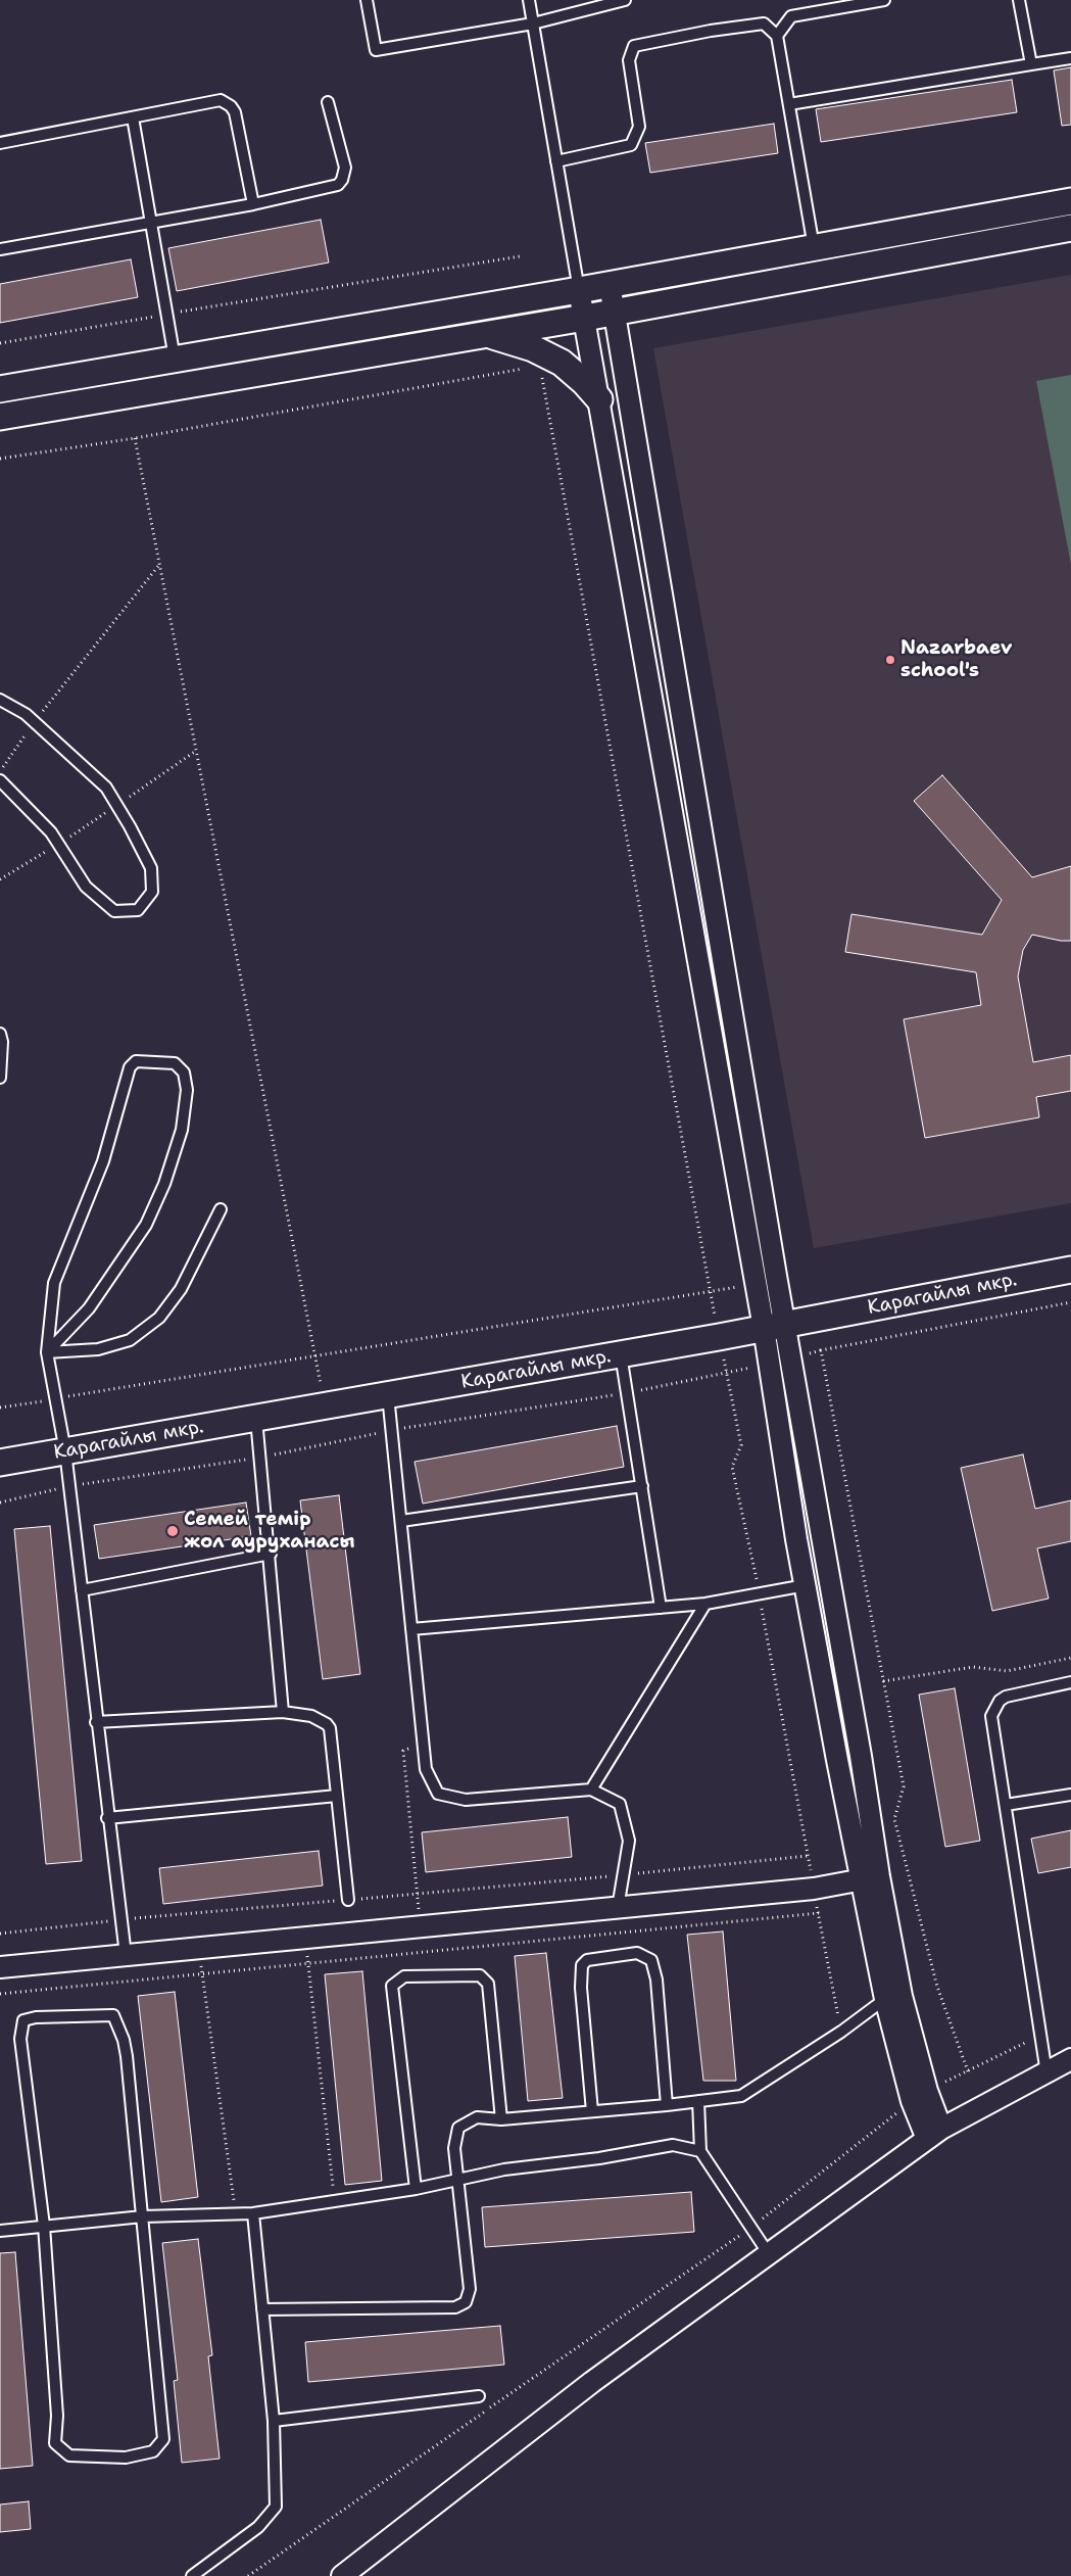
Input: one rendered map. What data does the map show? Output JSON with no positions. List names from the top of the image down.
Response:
{
  "streets": {
    "street": ["Карагайлы мкр."]
  },
  "places": ["Nazarbaev school's", "Семей темір жол ауруханасы"]
}
